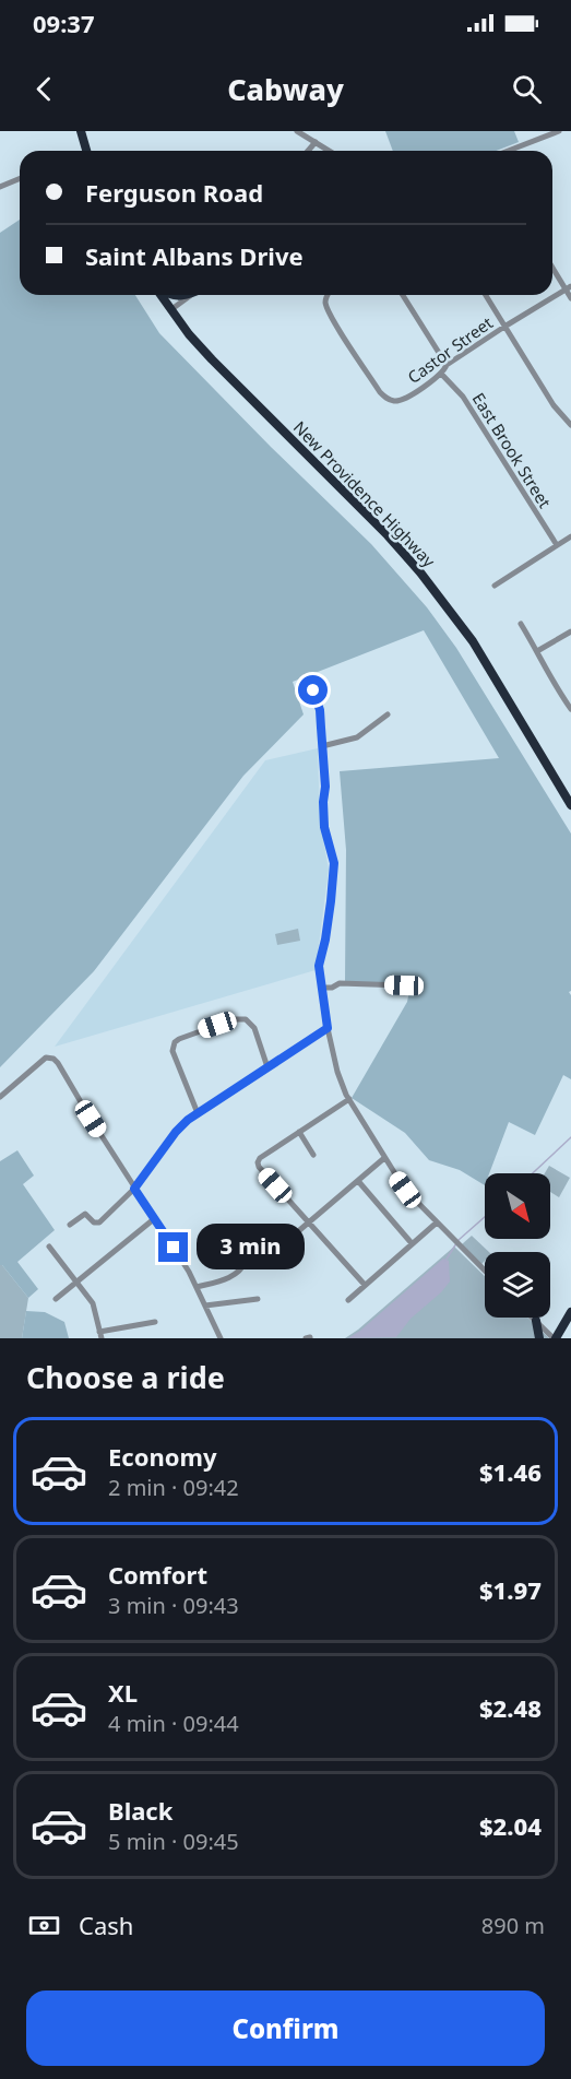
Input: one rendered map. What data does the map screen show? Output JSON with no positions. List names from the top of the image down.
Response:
{
  "streets": {
    "highway": ["New Providence Highway"],
    "street": ["Castor Street", "East Brook Street"]
  },
  "crossings": [
    ["Castor Street", "East Brook Street"]
  ],
  "north": "bottom right",
  "page": {
    "status": "09:37",
    "header": "Cabway",
    "banner": ["Ferguson Road", "Saint Albans Drive"],
    "bubble": "3 min",
    "heading": "Choose a ride",
    "list": [
      {
        "name": "Economy",
        "note": "2 min · 09:42",
        "value": "$1.46"
      },
      {
        "name": "Comfort",
        "note": "3 min · 09:43",
        "value": "$1.97"
      },
      {
        "name": "XL",
        "note": "4 min · 09:44",
        "value": "$2.48"
      },
      {
        "name": "Black",
        "note": "5 min · 09:45",
        "value": "$2.04"
      }
    ],
    "pay": ["Cash", "890 m"],
    "buttons": "Confirm"
  }
}
